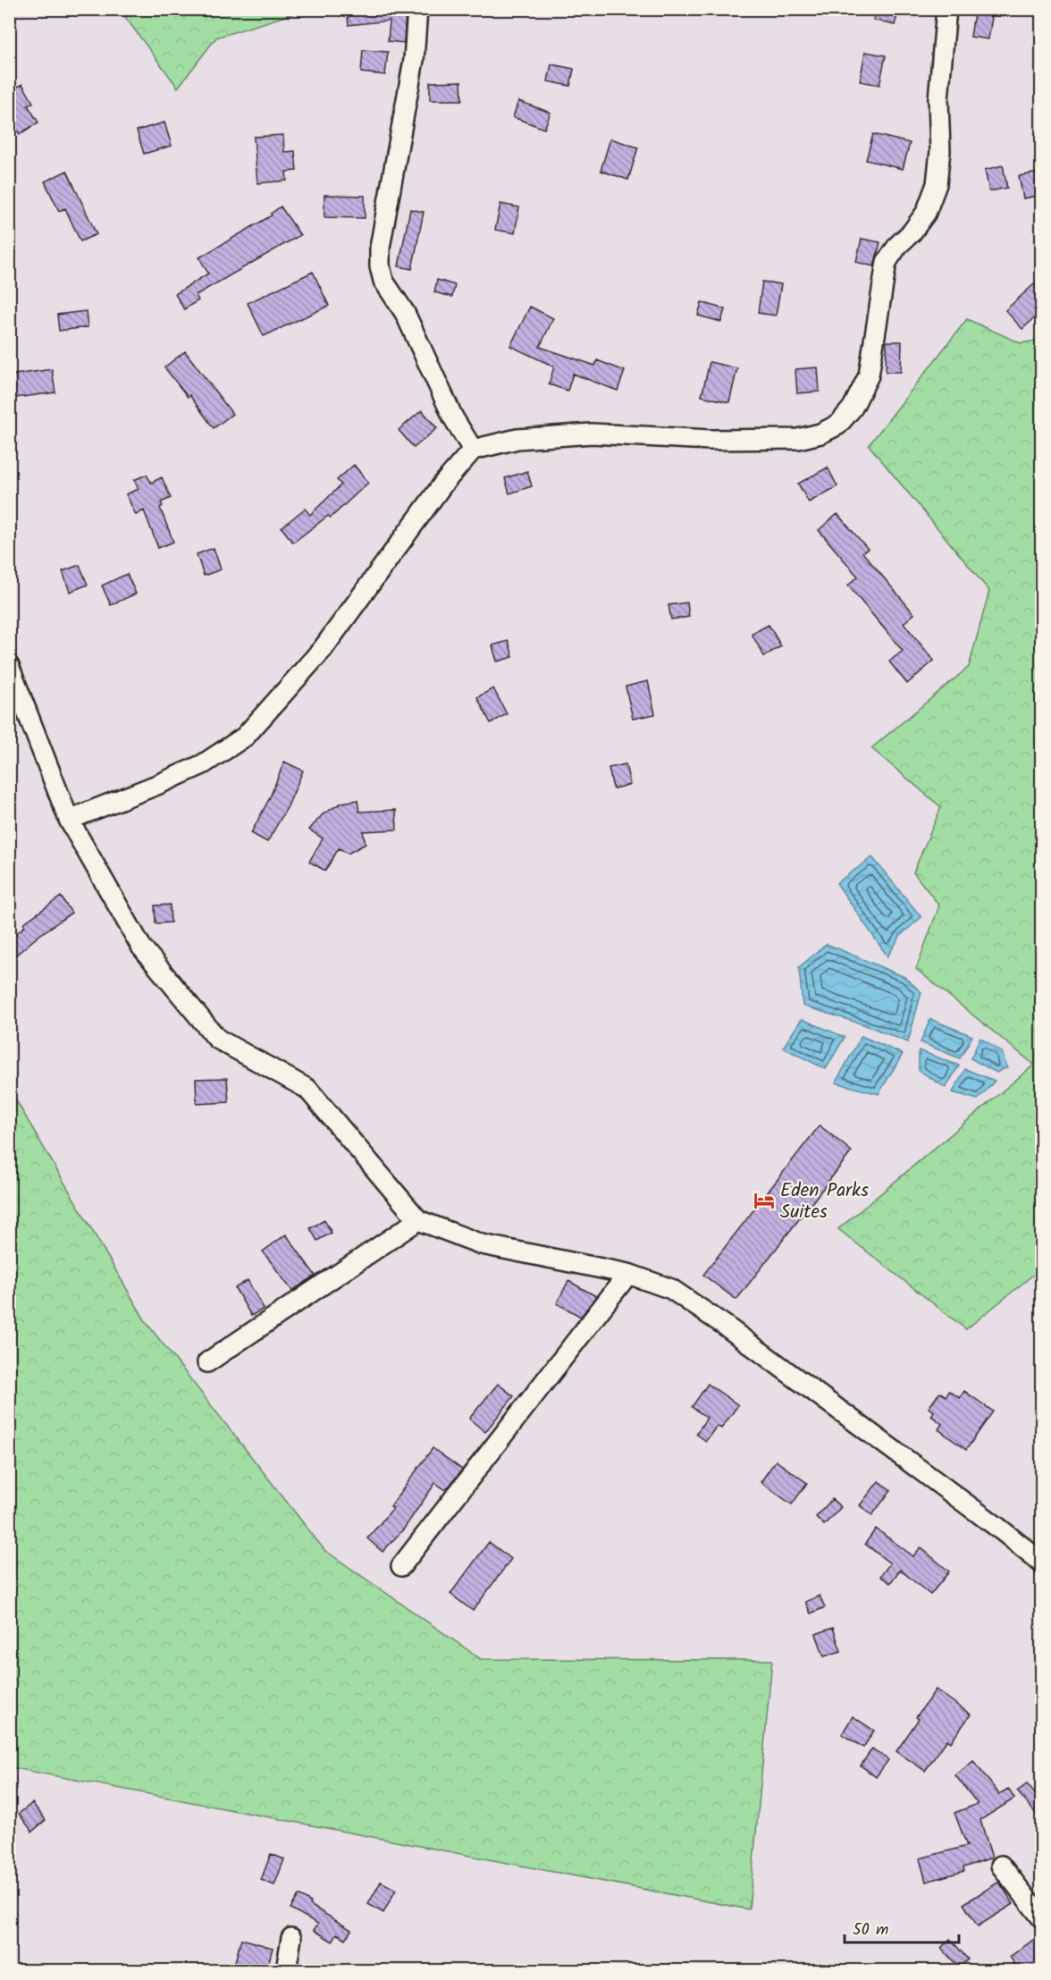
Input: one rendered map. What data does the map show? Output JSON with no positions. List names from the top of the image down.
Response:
{
  "places": {
    "hotel": ["Eden Parks Suites"]
  },
  "scale_bar": "50 m"
}
